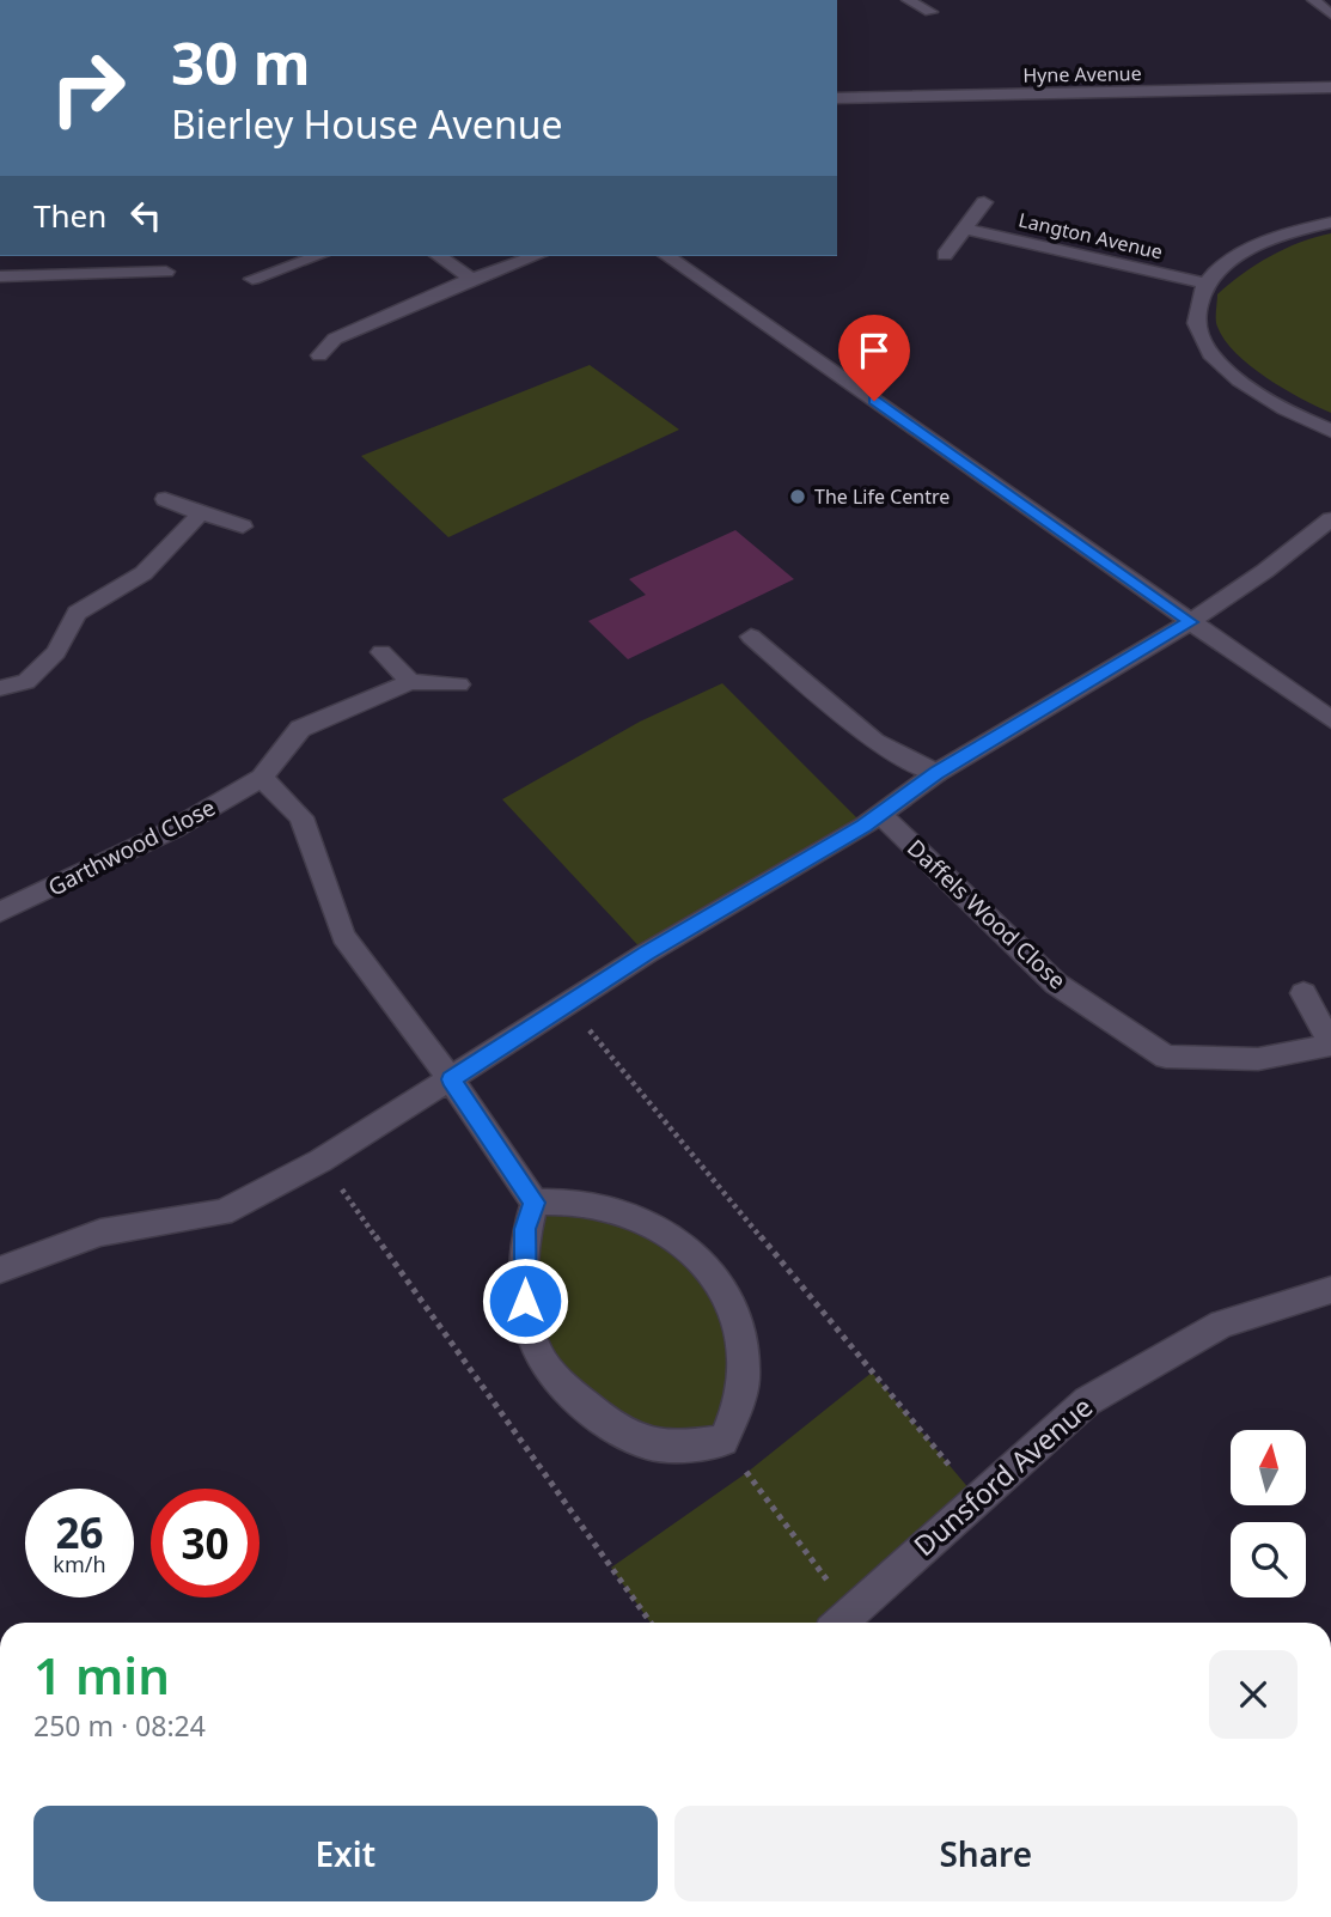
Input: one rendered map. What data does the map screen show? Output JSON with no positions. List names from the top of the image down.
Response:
{
  "streets": {
    "street": [
      "Hyne Avenue",
      "Langton Avenue",
      "Garthwood Close",
      "Daffels Wood Close",
      "Dunsford Avenue"
    ]
  },
  "places": ["The Life Centre"],
  "north": "top",
  "page": {
    "turn": ["30 m", "Bierley House Avenue"],
    "then": "Then",
    "speed": "26 km/h",
    "limit": "30",
    "heading": ["1 min", "250 m · 08:24"],
    "buttons": ["Exit", "Share"]
  }
}
